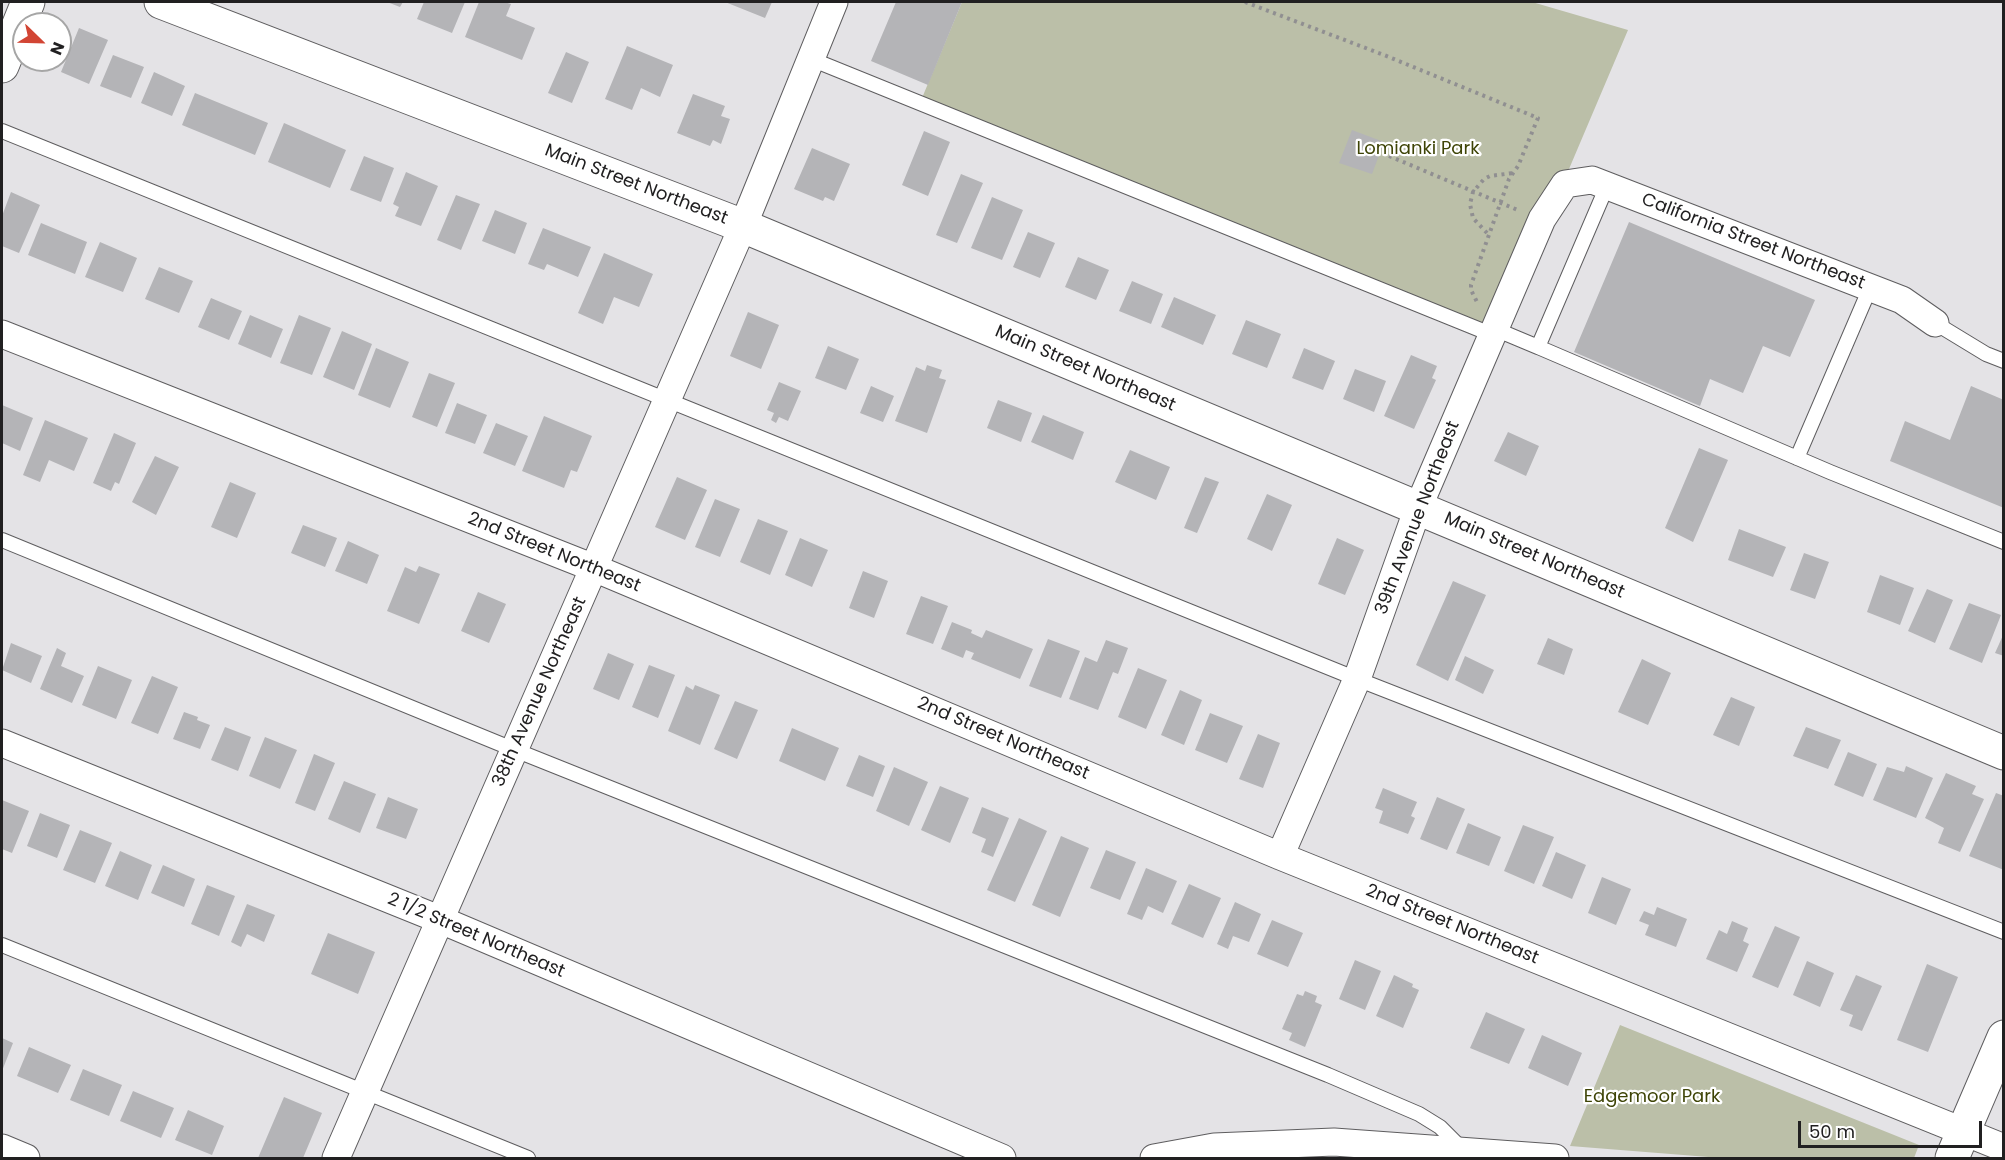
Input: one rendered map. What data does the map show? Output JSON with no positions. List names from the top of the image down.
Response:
{
  "streets": {
    "street": [
      "Main Street Northeast",
      "California Street Northeast",
      "39th Avenue Northeast",
      "2nd Street Northeast",
      "38th Avenue Northeast",
      "2 1/2 Street Northeast"
    ]
  },
  "crossings": [
    ["Main Street Northeast", "39th Avenue Northeast"],
    ["Main Street Northeast", "38th Avenue Northeast"],
    ["California Street Northeast", "39th Avenue Northeast"],
    ["39th Avenue Northeast", "2nd Street Northeast"],
    ["2nd Street Northeast", "38th Avenue Northeast"],
    ["38th Avenue Northeast", "2 1/2 Street Northeast"]
  ],
  "parks": ["Lomianki Park", "Edgemoor Park"],
  "scale_bar": "50 m",
  "north": "bottom right"
}
